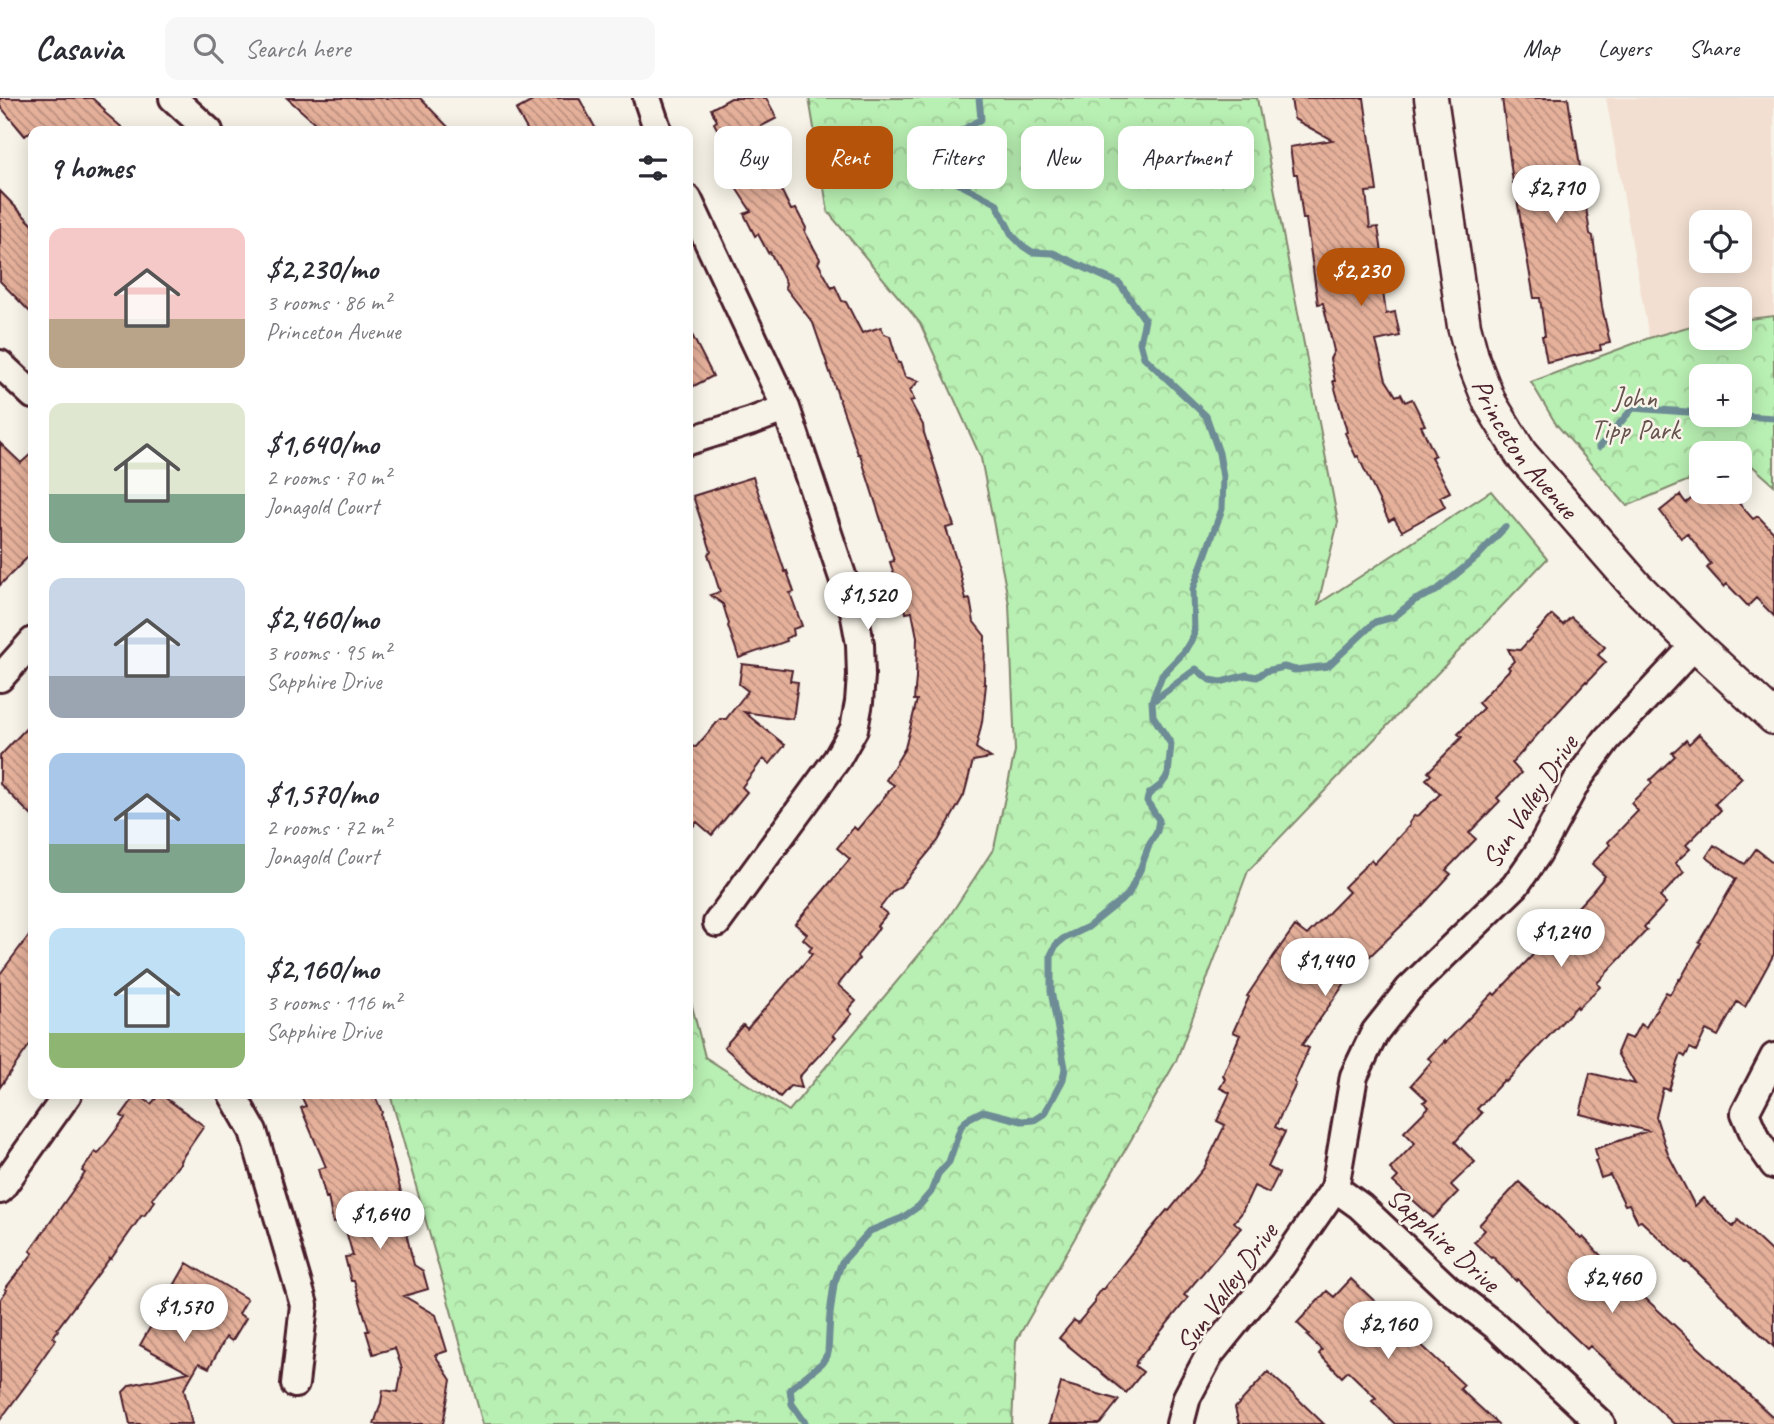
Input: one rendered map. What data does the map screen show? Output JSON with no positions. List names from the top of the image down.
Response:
{
  "streets": {
    "street": ["Princeton Avenue", "Sun Valley Drive", "Sapphire Drive"]
  },
  "crossings": [
    ["Princeton Avenue", "Sun Valley Drive"],
    ["Sun Valley Drive", "Sapphire Drive"]
  ],
  "parks": ["John Tipp Park"],
  "page": {
    "header": "Casavia",
    "search": "Search here",
    "nav": ["Map", "Layers", "Share"],
    "chip": [
      "Buy",
      "Rent",
      "Filters",
      "New",
      "Apartment"
    ],
    "heading": "9 homes",
    "price": [
      "$2,710",
      "$2,230",
      "$1,520",
      "$1,240",
      "$1,440",
      "$1,640",
      "$2,460",
      "$1,570",
      "$2,160"
    ],
    "map_buttons": ["+", "−"],
    "list": [
      {
        "name": "$2,230/mo",
        "note": "3 rooms · 86 m² · Princeton Avenue"
      },
      {
        "name": "$1,640/mo",
        "note": "2 rooms · 70 m² · Jonagold Court"
      },
      {
        "name": "$2,460/mo",
        "note": "3 rooms · 95 m² · Sapphire Drive"
      },
      {
        "name": "$1,570/mo",
        "note": "2 rooms · 72 m² · Jonagold Court"
      },
      {
        "name": "$2,160/mo",
        "note": "3 rooms · 116 m² · Sapphire Drive"
      }
    ]
  }
}
